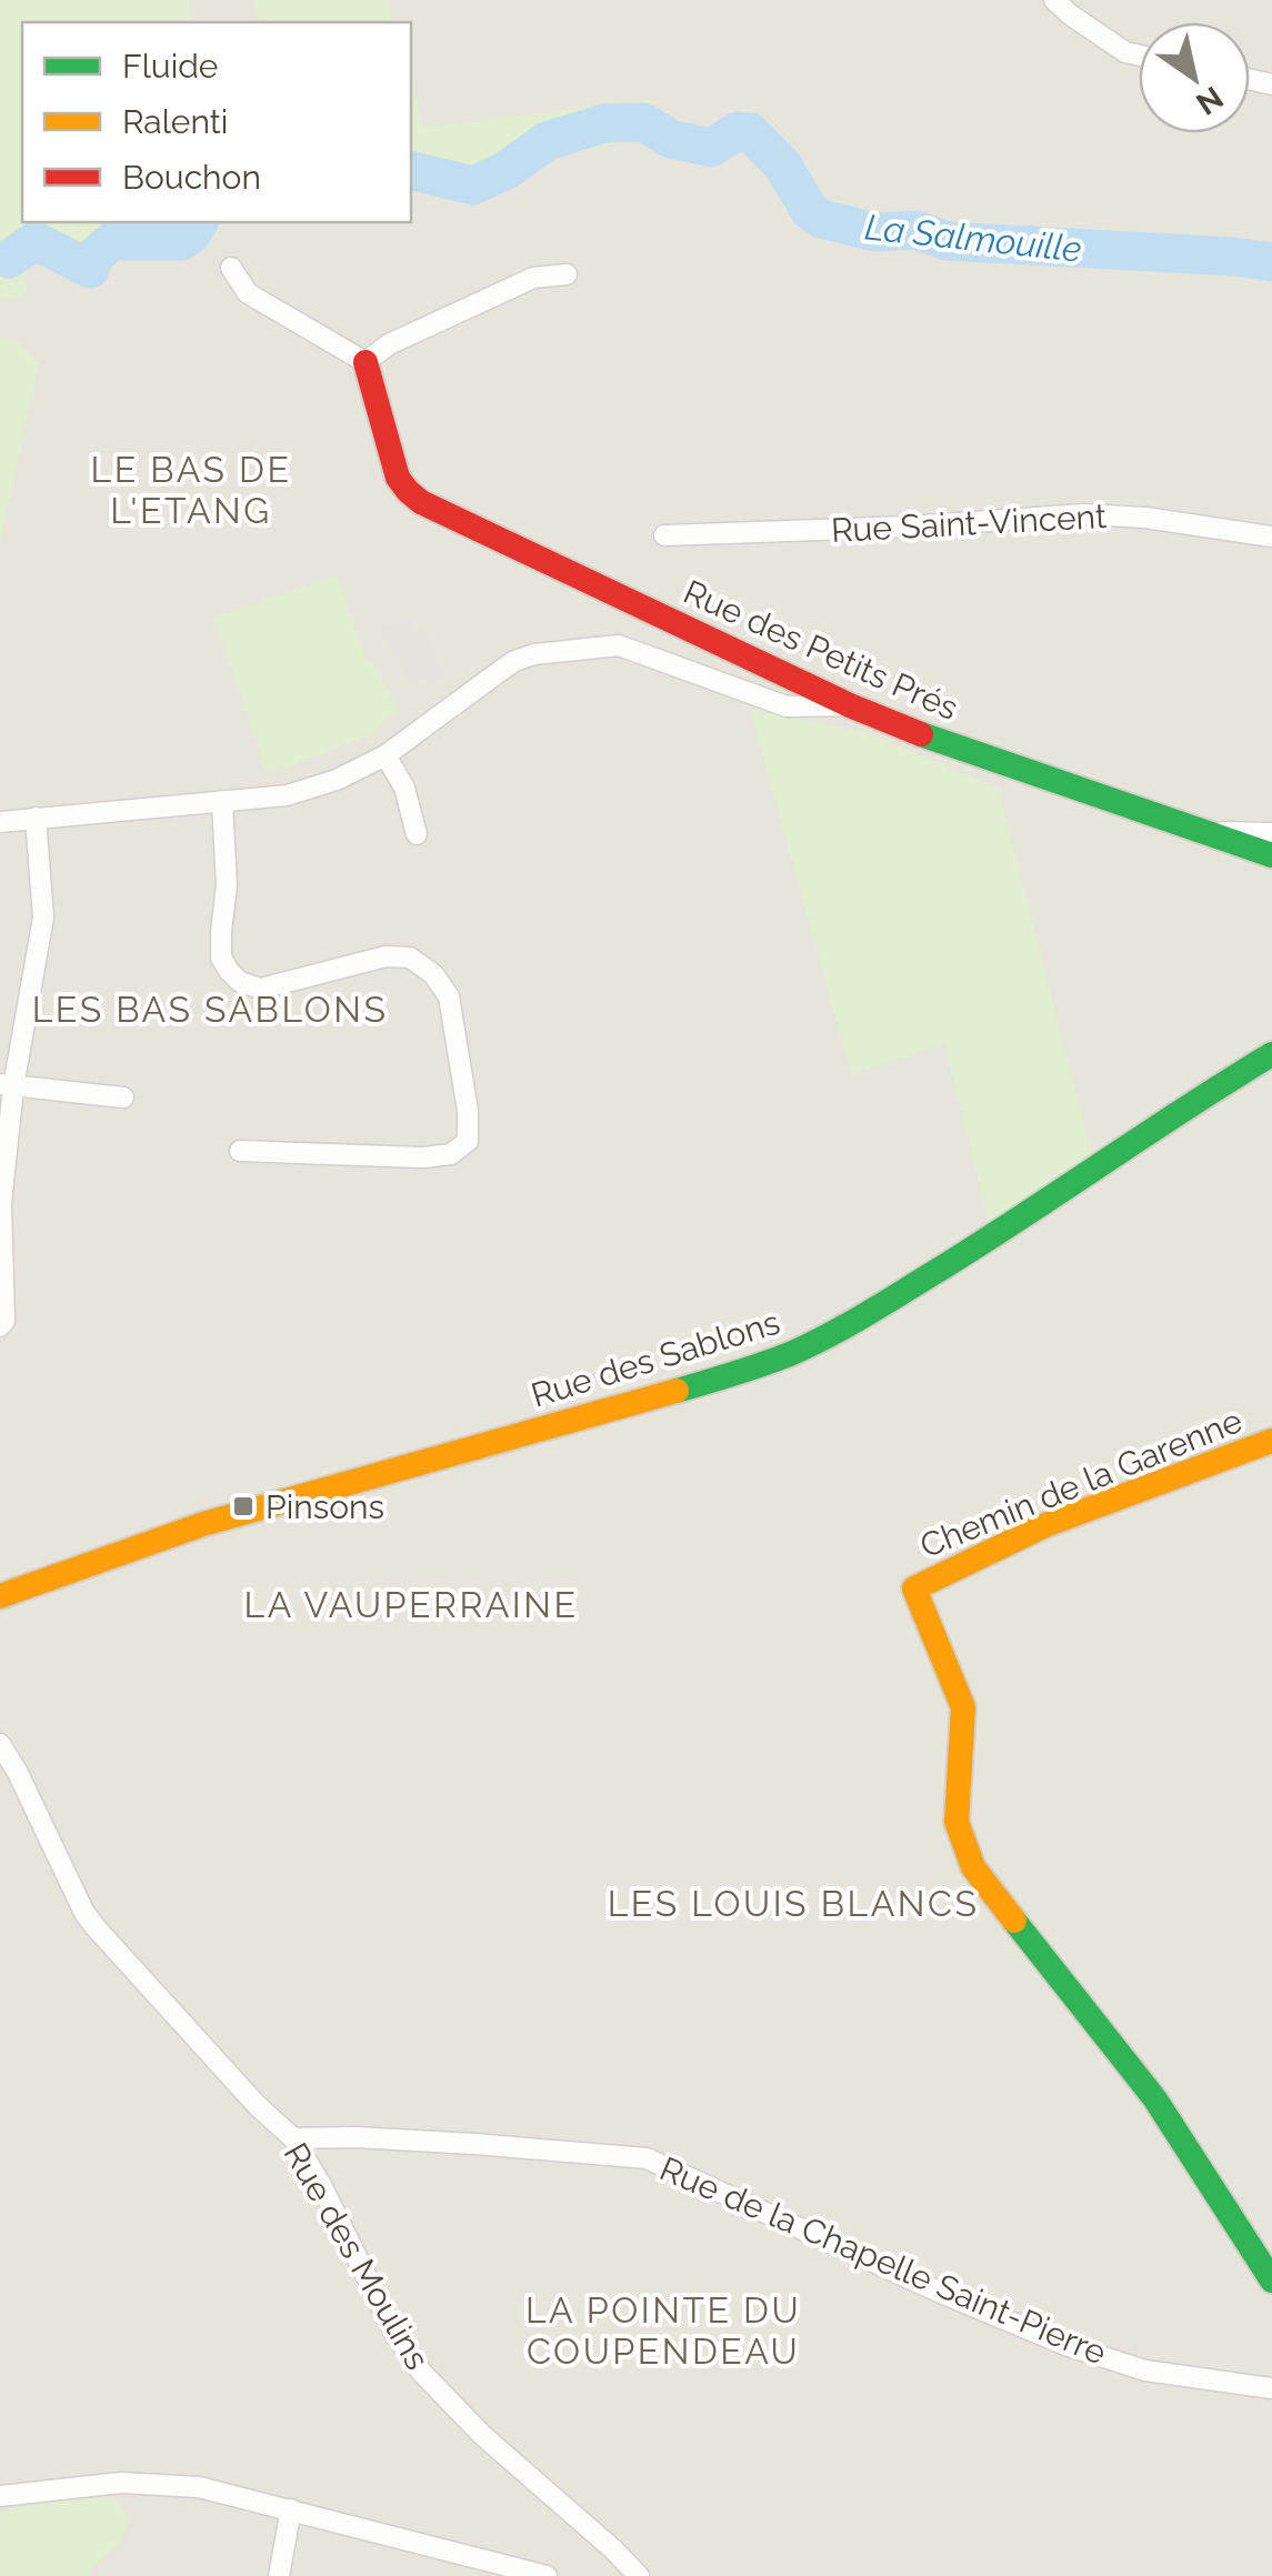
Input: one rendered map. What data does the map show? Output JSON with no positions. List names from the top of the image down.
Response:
{
  "streets": {
    "street": [
      "Rue Saint-Vincent",
      "Rue des Petits Prés",
      "Rue des Sablons",
      "Chemin de la Garenne",
      "Rue des Moulins",
      "Rue de la Chapelle Saint-Pierre"
    ]
  },
  "crossings": [
    ["Rue des Moulins", "Rue de la Chapelle Saint-Pierre"]
  ],
  "districts": [
    "LE BAS DE L'ETANG",
    "LES BAS SABLONS",
    "LA VAUPERRAINE",
    "LES LOUIS BLANCS",
    "LA POINTE DU COUPENDEAU"
  ],
  "water": ["La Salmouille"],
  "places": {
    "transit": ["Pinsons"]
  },
  "legend": ["Fluide", "Ralenti", "Bouchon"],
  "north": "bottom right"
}
